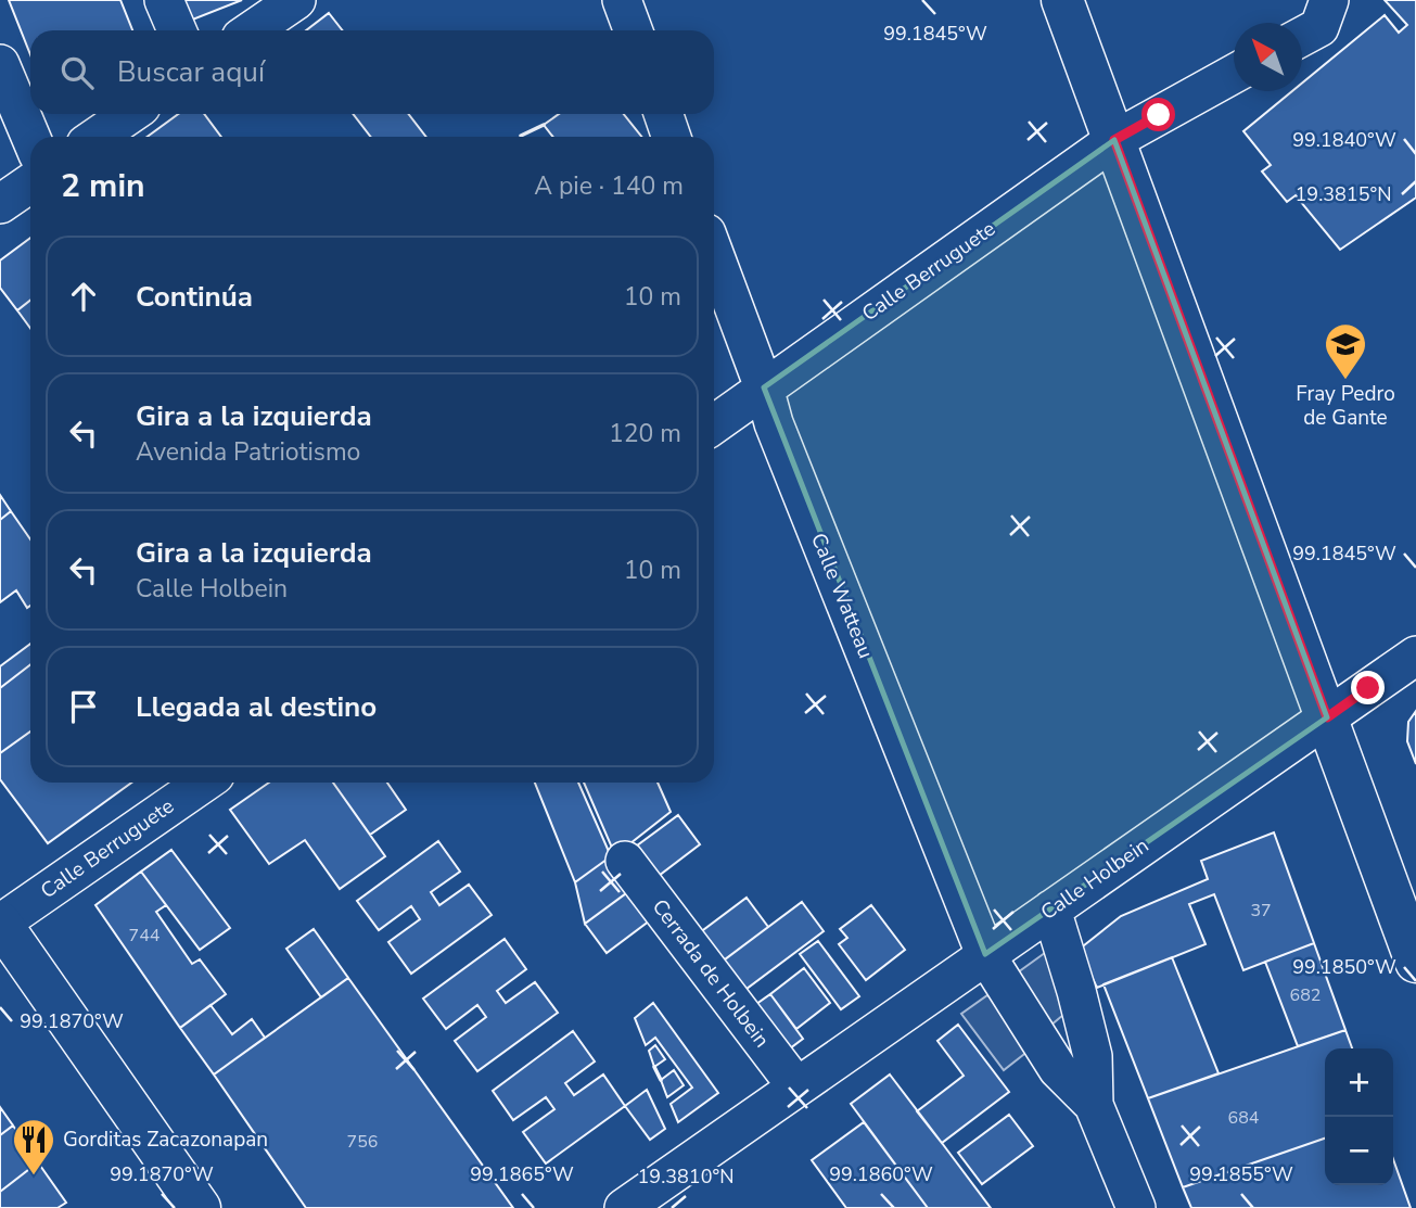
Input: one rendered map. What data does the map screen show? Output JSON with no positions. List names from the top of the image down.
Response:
{
  "streets": {
    "street": [
      "Calle Berruguete",
      "Calle Watteau",
      "Calle Holbein",
      "Cerrada de Holbein"
    ]
  },
  "crossings": [
    ["Calle Berruguete", "Calle Watteau"],
    ["Calle Watteau", "Calle Holbein"],
    ["Calle Holbein", "Cerrada de Holbein"]
  ],
  "places": {
    "school or university": ["Fray Pedro de Gante"],
    "restaurant": ["Gorditas Zacazonapan"]
  },
  "house_numbers": [
    "37",
    "744",
    "682",
    "684",
    "756"
  ],
  "north": "top left",
  "page": {
    "search": "Buscar aquí",
    "heading": ["2 min", "A pie · 140 m"],
    "list": [
      ["Continúa", "10 m"],
      ["Gira a la izquierda", "Avenida Patriotismo", "120 m"],
      ["Gira a la izquierda", "Calle Holbein", "10 m"],
      "Llegada al destino"
    ],
    "map_buttons": ["+", "−"]
  },
  "coordinates": [
    "99.1845°W",
    "99.1840°W",
    "19.3815°N",
    "99.1850°W",
    "99.1870°W",
    "99.1865°W",
    "99.1860°W",
    "99.1855°W",
    "19.3810°N"
  ]
}
